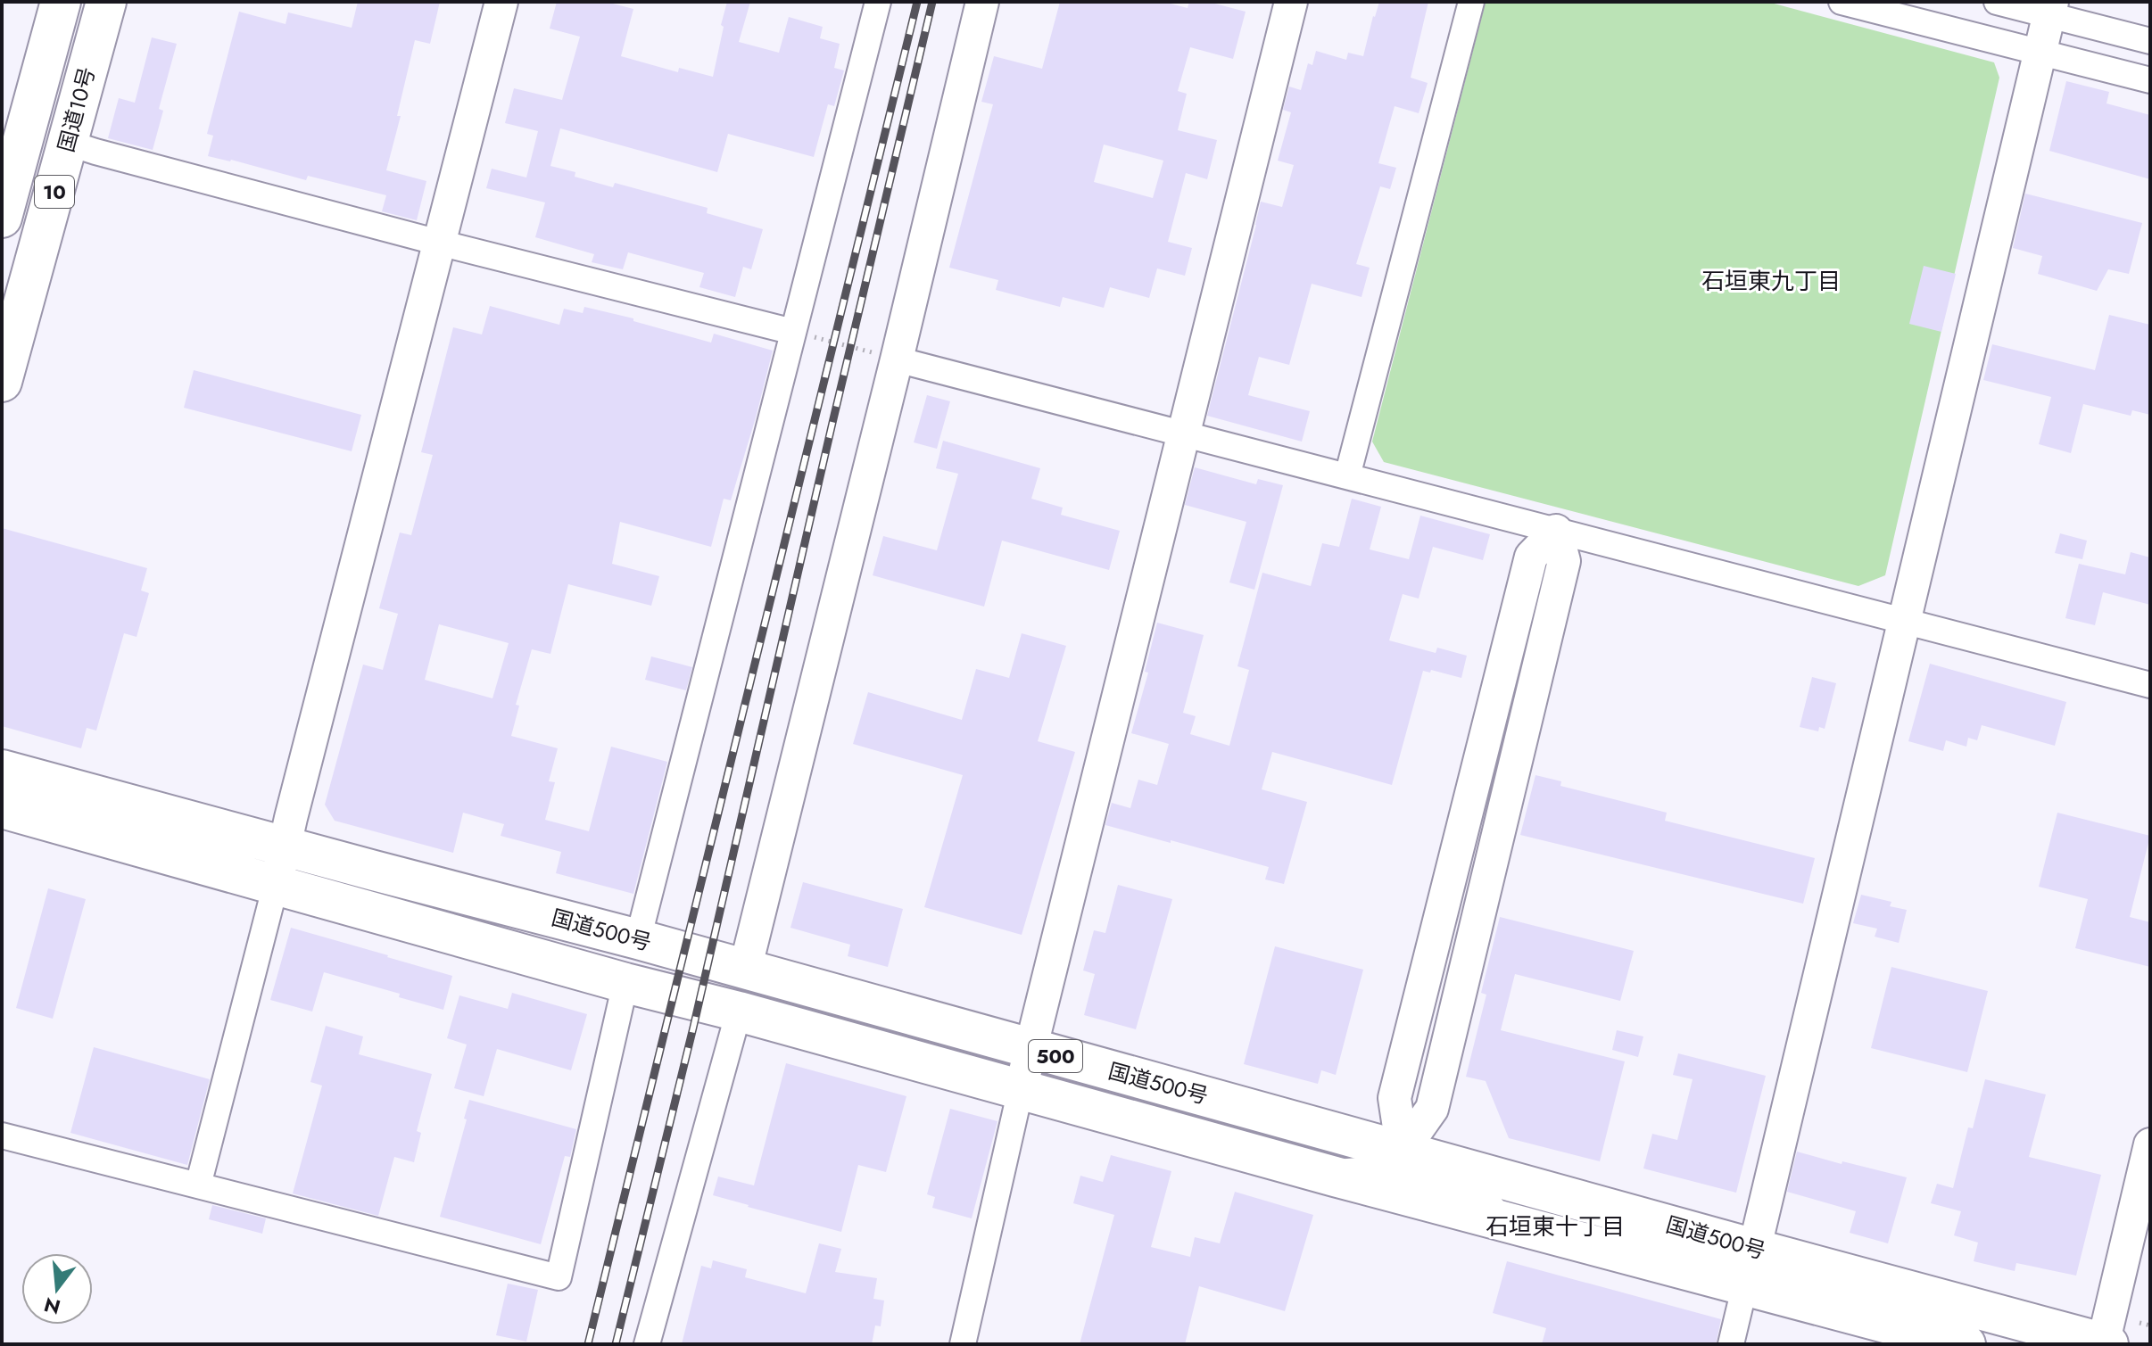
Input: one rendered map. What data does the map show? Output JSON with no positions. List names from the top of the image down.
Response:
{
  "streets": {
    "highway": [
      "国道10号",
      "10",
      "国道500号",
      "500"
    ]
  },
  "districts": ["石垣東九丁目", "石垣東十丁目"],
  "north": "bottom"
}
